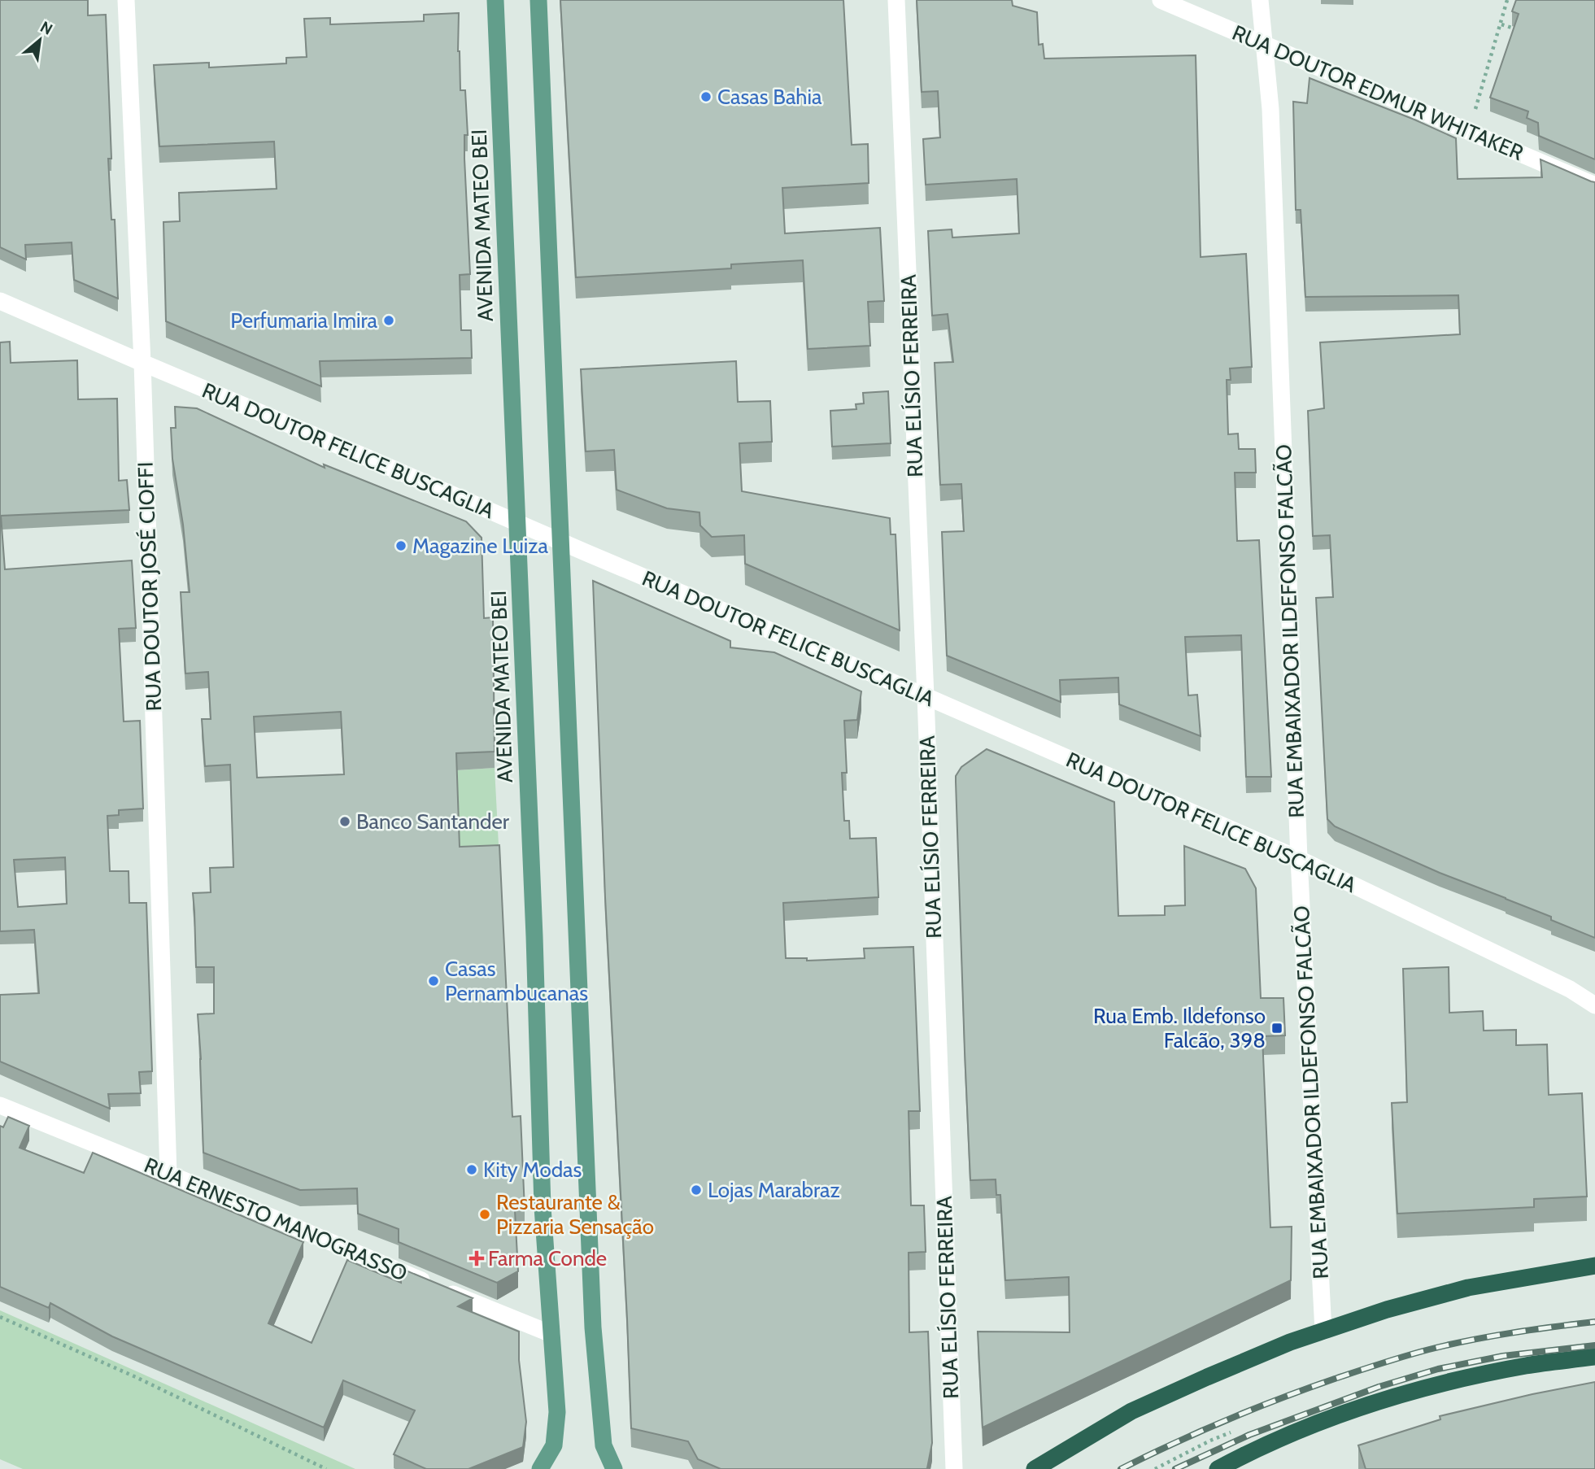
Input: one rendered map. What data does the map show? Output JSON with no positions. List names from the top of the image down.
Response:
{
  "streets": {
    "main road": ["AVENIDA MATEO BEI"],
    "street": [
      "RUA DOUTOR EDMUR WHITAKER",
      "RUA ELÍSIO FERREIRA",
      "RUA DOUTOR FELICE BUSCAGLIA",
      "RUA DOUTOR JOSÉ CIOFFI",
      "RUA EMBAIXADOR ILDEFONSO FALCÃO",
      "RUA ERNESTO MANOGRASSO"
    ]
  },
  "crossings": [
    ["RUA DOUTOR EDMUR WHITAKER", "RUA EMBAIXADOR ILDEFONSO FALCÃO"],
    ["AVENIDA MATEO BEI", "RUA DOUTOR FELICE BUSCAGLIA"],
    ["AVENIDA MATEO BEI", "RUA ERNESTO MANOGRASSO"],
    ["RUA ELÍSIO FERREIRA", "RUA DOUTOR FELICE BUSCAGLIA"],
    ["RUA DOUTOR FELICE BUSCAGLIA", "RUA DOUTOR JOSÉ CIOFFI"],
    ["RUA DOUTOR FELICE BUSCAGLIA", "RUA EMBAIXADOR ILDEFONSO FALCÃO"],
    ["RUA DOUTOR JOSÉ CIOFFI", "RUA ERNESTO MANOGRASSO"]
  ],
  "places": {
    "other": [
      "Casas Bahia",
      "Perfumaria Imira",
      "Magazine Luiza",
      "Banco Santander",
      "Casas Pernambucanas",
      "Kity Modas",
      "Lojas Marabraz",
      "Restaurante & Pizzaria Sensação"
    ],
    "transit": ["Rua Emb. Ildefonso Falcão, 398"],
    "health": ["Farma Conde"]
  },
  "north": "top right"
}
